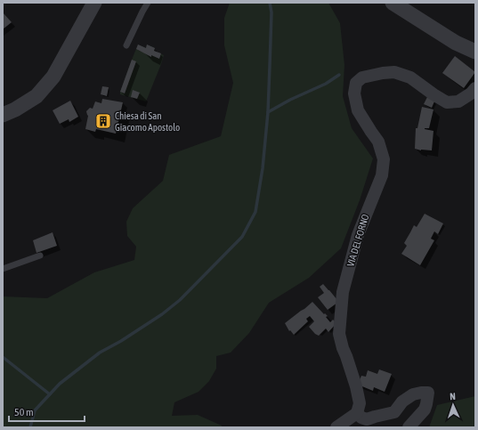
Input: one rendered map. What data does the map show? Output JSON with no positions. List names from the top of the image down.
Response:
{
  "streets": {
    "street": ["VIA DEL FORNO"]
  },
  "places": {
    "building": ["Chiesa di San Giacomo Apostolo"]
  },
  "scale_bar": "50 m",
  "north": "top"
}
